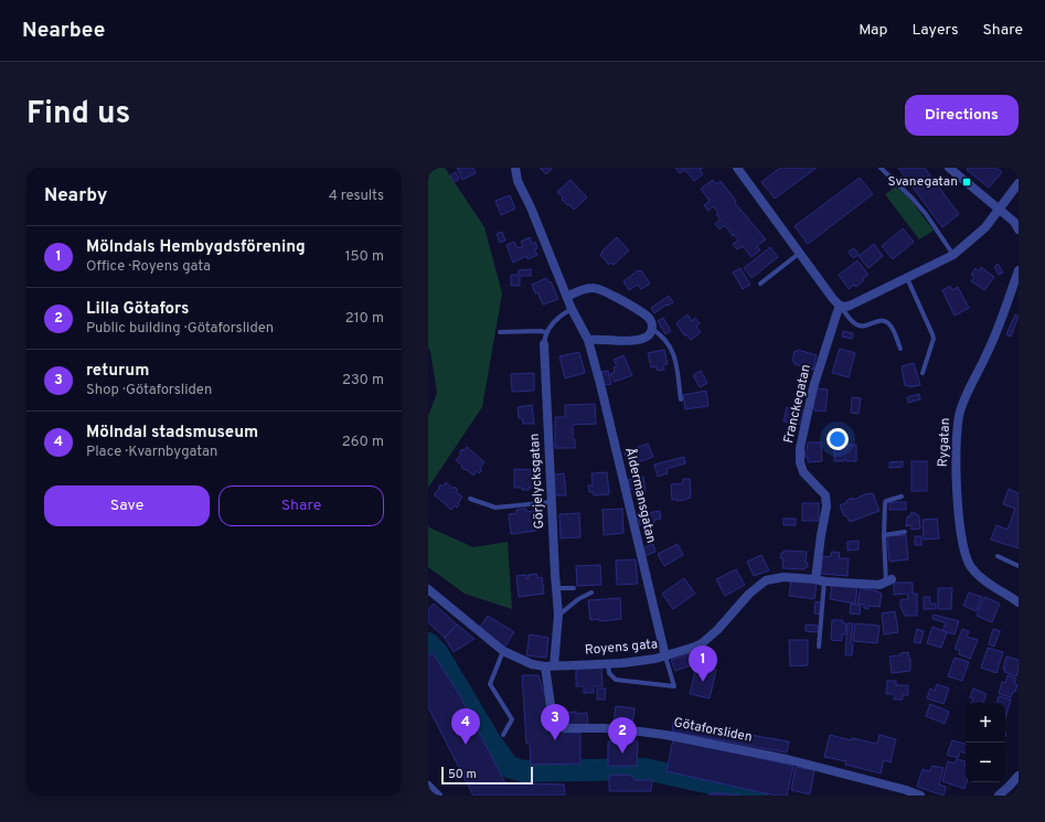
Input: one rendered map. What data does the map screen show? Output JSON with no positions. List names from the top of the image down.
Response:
{
  "streets": {
    "street": [
      "Franckegatan",
      "Rygatan",
      "Görjelycksgatan",
      "Åldermansgatan",
      "Royens gata",
      "Götaforsliden"
    ]
  },
  "crossings": [
    ["Franckegatan", "Royens gata"],
    ["Görjelycksgatan", "Royens gata"],
    ["Görjelycksgatan", "Götaforsliden"],
    ["Åldermansgatan", "Royens gata"],
    ["Royens gata", "Götaforsliden"]
  ],
  "places": {
    "transit": ["Svanegatan"]
  },
  "scale_bar": "50 m",
  "page": {
    "header": "Nearbee",
    "nav": ["Map", "Layers", "Share"],
    "title": "Find us",
    "buttons": [
      "Directions",
      ["Save", "Share"]
    ],
    "heading": ["Nearby", "4 results"],
    "list": [
      {
        "mark": "1",
        "name": "Mölndals Hembygdsförening",
        "note": "Office · Royens gata",
        "value": "150 m"
      },
      {
        "mark": "2",
        "name": "Lilla Götafors",
        "note": "Public building · Götaforsliden",
        "value": "210 m"
      },
      {
        "mark": "3",
        "name": "returum",
        "note": "Shop · Götaforsliden",
        "value": "230 m"
      },
      {
        "mark": "4",
        "name": "Mölndal stadsmuseum",
        "note": "Place · Kvarnbygatan",
        "value": "260 m"
      }
    ],
    "pins": [
      "1",
      "3",
      "4",
      "2"
    ],
    "map_buttons": ["+", "−"],
    "scale": "50 m"
  }
}
